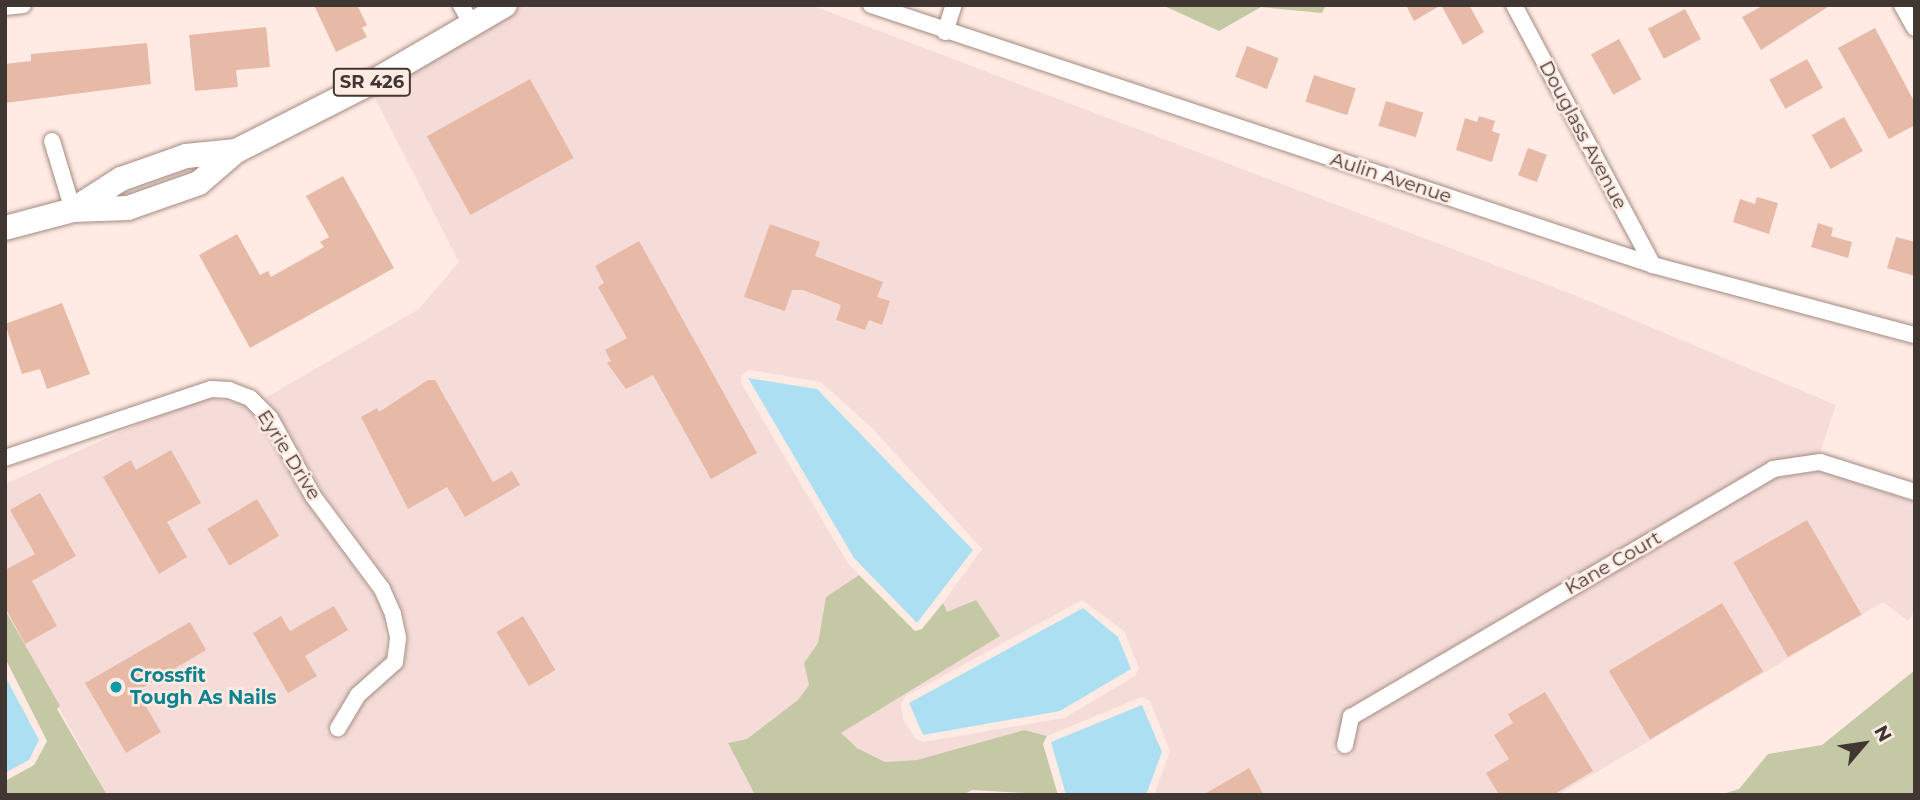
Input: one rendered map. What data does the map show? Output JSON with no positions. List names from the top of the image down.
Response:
{
  "streets": {
    "main road": ["SR 426"],
    "street": [
      "Douglass Avenue",
      "Aulin Avenue",
      "Eyrie Drive",
      "Kane Court"
    ]
  },
  "crossings": [
    ["Douglass Avenue", "Aulin Avenue"]
  ],
  "places": ["Crossfit Tough As Nails"],
  "north": "top right"
}
